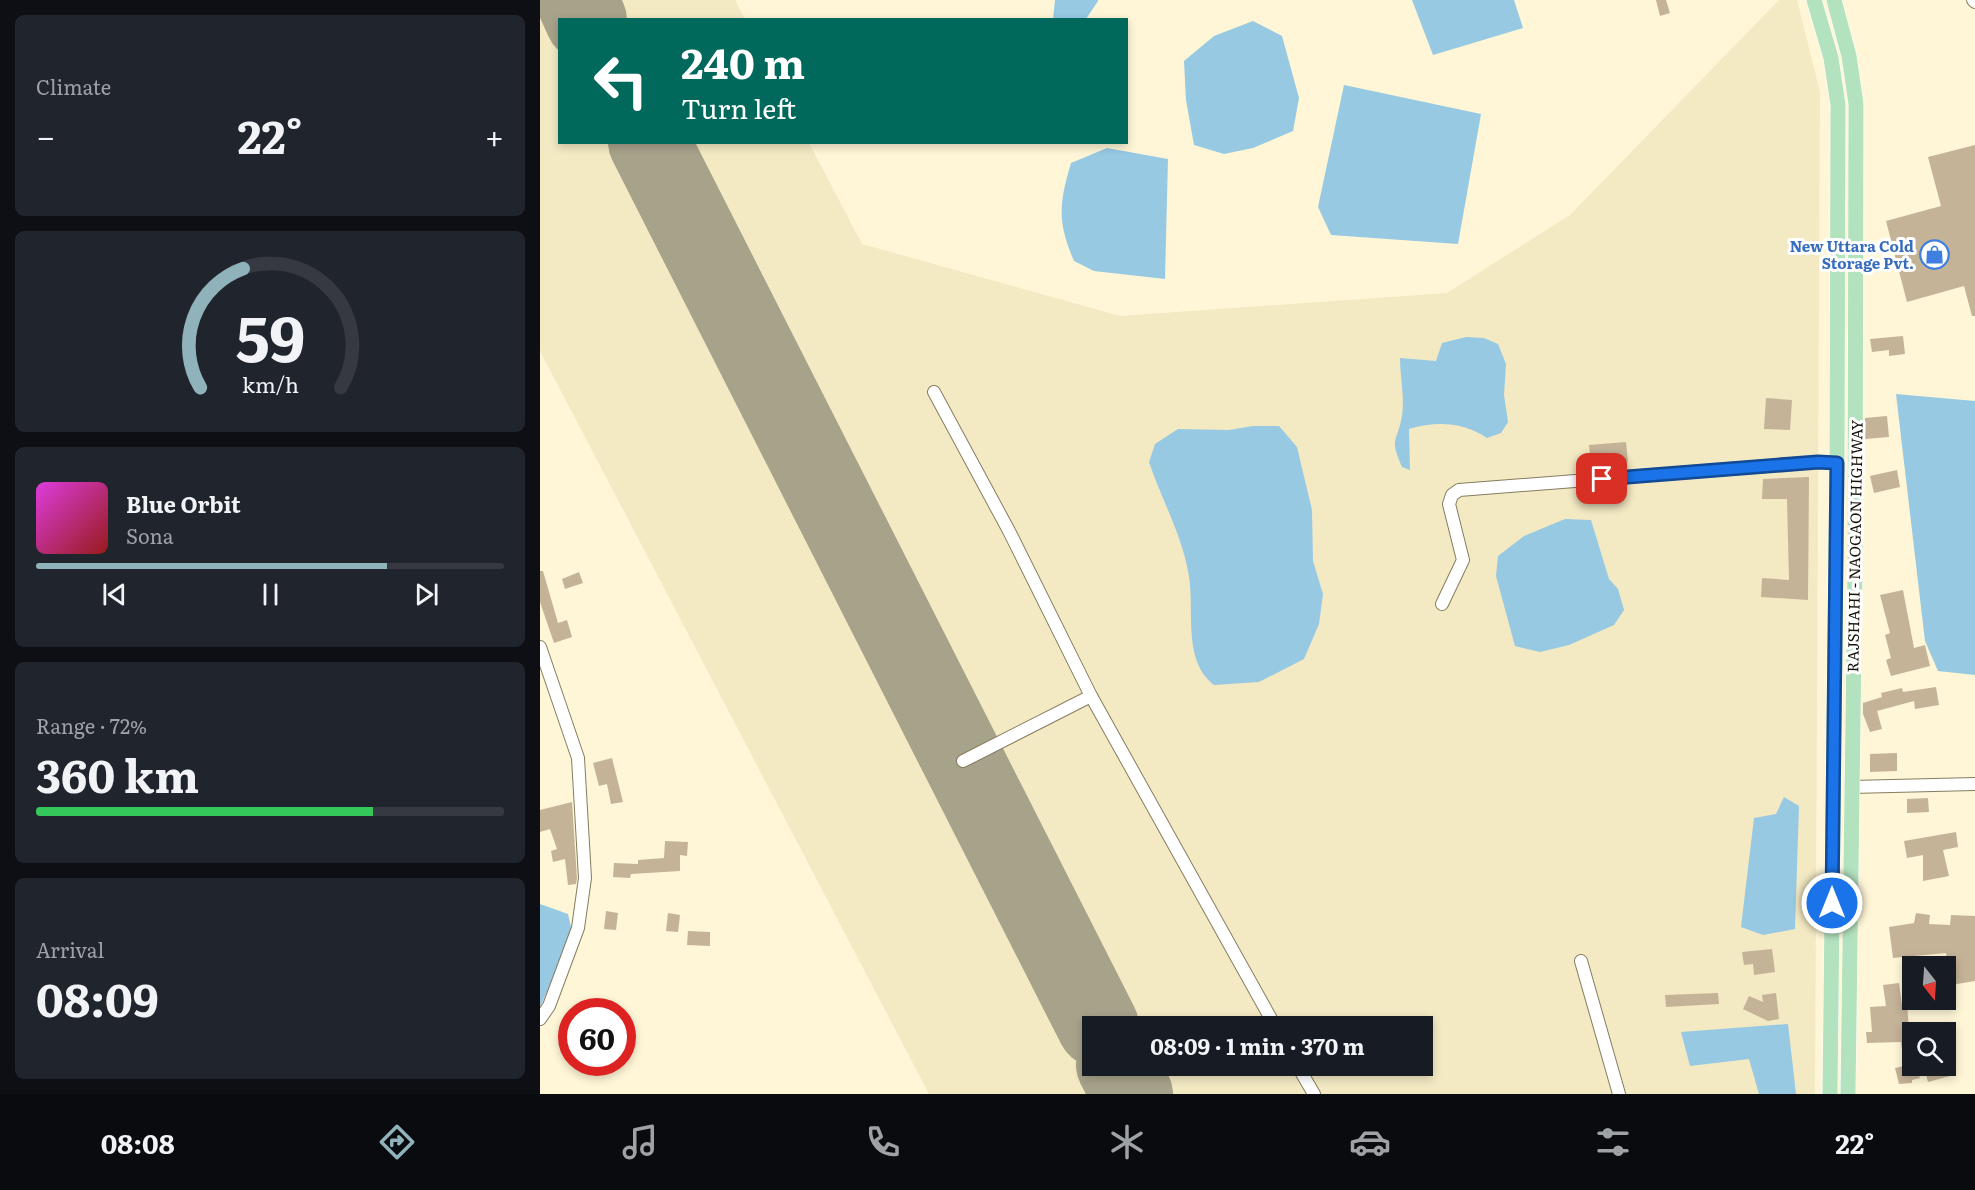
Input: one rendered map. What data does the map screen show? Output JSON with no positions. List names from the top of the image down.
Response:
{
  "streets": {
    "main road": ["RAJSHAHI - NAOGAON HIGHWAY"]
  },
  "places": {
    "shop": ["New Uttara Cold Storage Pvt."]
  },
  "north": "bottom",
  "page": {
    "tile": [
      "Climate",
      ["Range · 72%", "360 km"],
      ["Arrival", "08:09"]
    ],
    "turn": ["240 m", "Turn left"],
    "heat": ["−", "22°", "+"],
    "song": ["Blue Orbit", "Sona"],
    "limit": "60",
    "trip": "08:09 · 1 min · 370 m",
    "tabs": ["08:08", "22°"],
    "gauge": ["59", "km/h"]
  }
}
